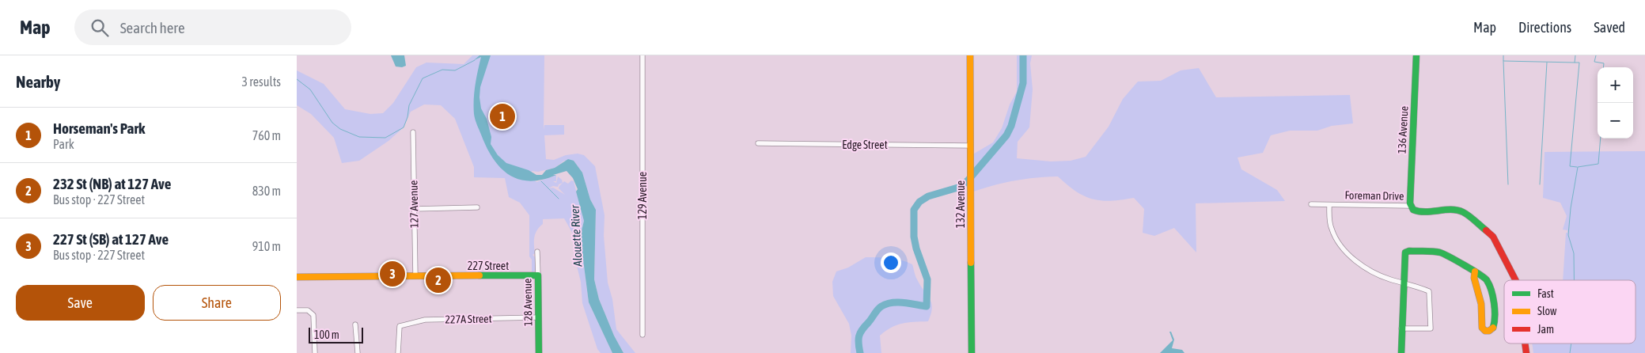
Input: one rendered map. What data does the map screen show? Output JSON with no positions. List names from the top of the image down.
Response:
{
  "streets": {
    "street": [
      "136 Avenue",
      "Edge Street",
      "129 Avenue",
      "Foreman Drive",
      "127 Avenue",
      "132 Avenue",
      "227 Street",
      "128 Avenue",
      "227A Street"
    ]
  },
  "crossings": [
    ["136 Avenue", "Foreman Drive"],
    ["Edge Street", "132 Avenue"],
    ["127 Avenue", "227 Street"],
    ["227 Street", "128 Avenue"],
    ["128 Avenue", "227A Street"]
  ],
  "water": ["Alouette River"],
  "legend": ["Fast", "Slow", "Jam"],
  "scale_bar": "100 m",
  "page": {
    "header": "Map",
    "search": "Search here",
    "nav": ["Map", "Directions", "Saved"],
    "heading": ["Nearby", "3 results"],
    "map_buttons": ["+", "−"],
    "pins": ["1", "3", "2"],
    "list": [
      {
        "mark": "1",
        "name": "Horseman's Park",
        "note": "Park",
        "value": "760 m"
      },
      {
        "mark": "2",
        "name": "232 St (NB) at 127 Ave",
        "note": "Bus stop · 227 Street",
        "value": "830 m"
      },
      {
        "mark": "3",
        "name": "227 St (SB) at 127 Ave",
        "note": "Bus stop · 227 Street",
        "value": "910 m"
      }
    ],
    "buttons": ["Save", "Share"],
    "scale": "100 m"
  }
}
